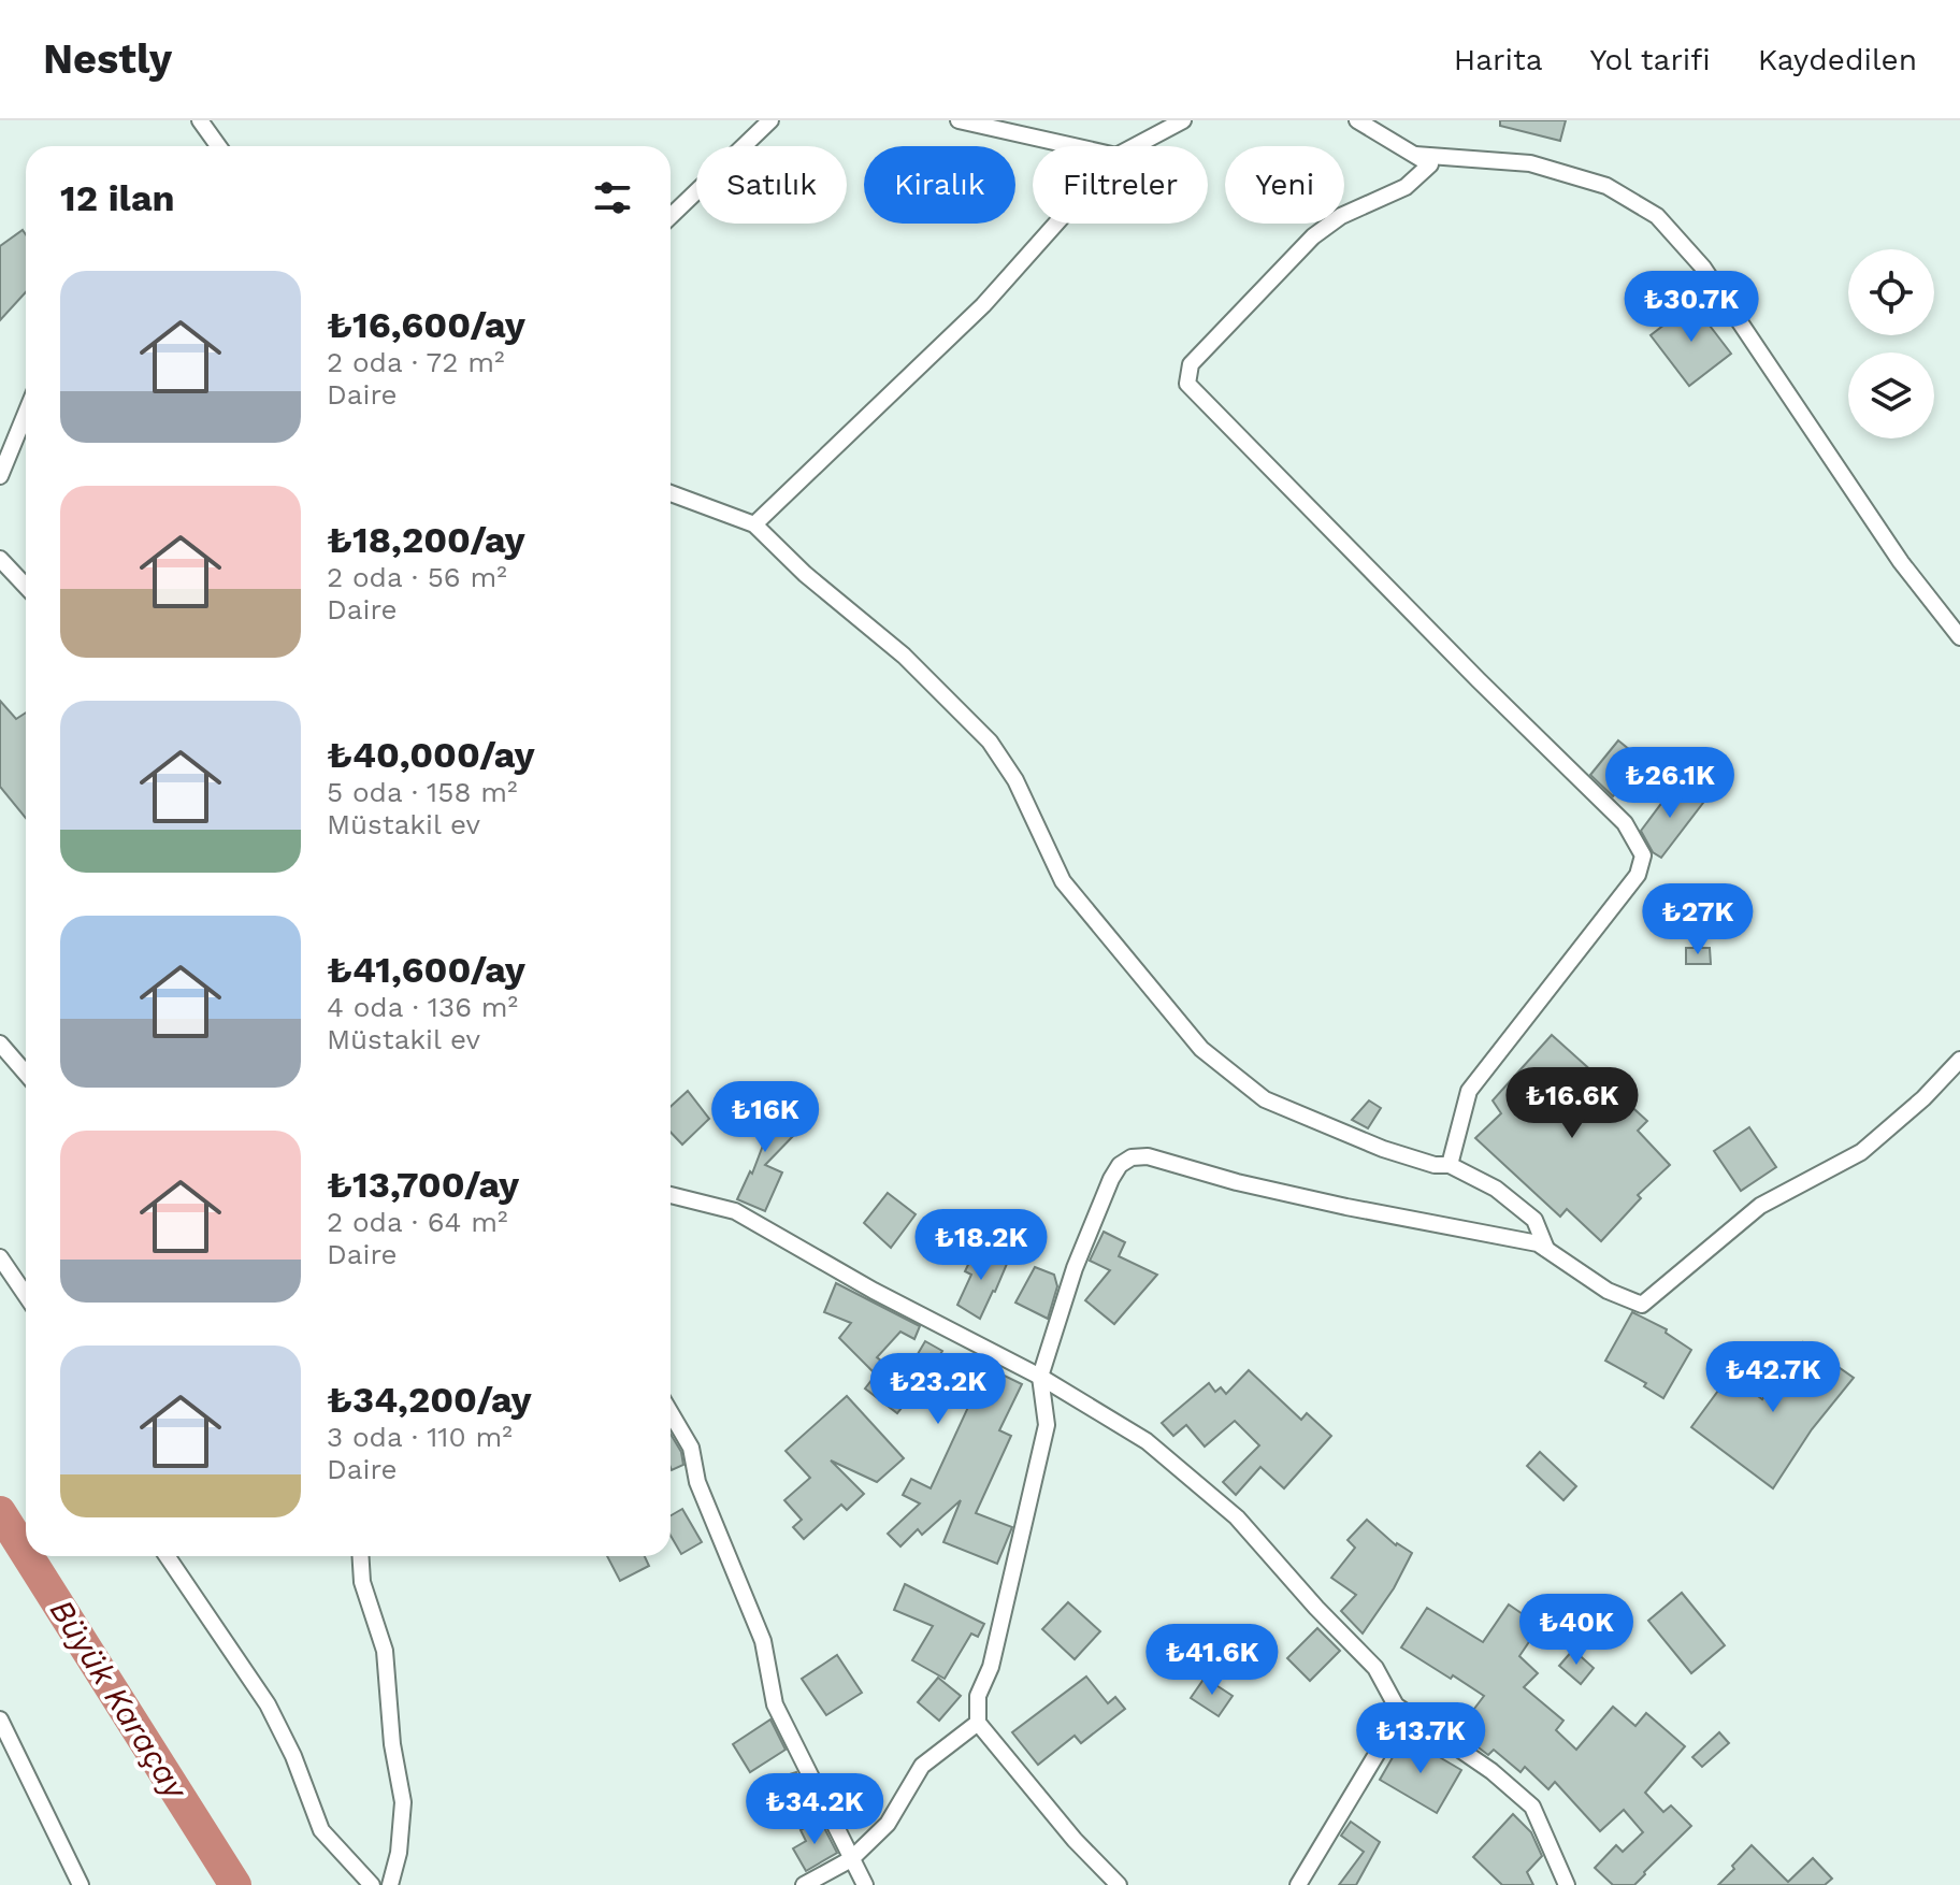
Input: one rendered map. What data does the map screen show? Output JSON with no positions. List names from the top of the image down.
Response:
{
  "water": ["Büyük Karaçay"],
  "page": {
    "header": "Nestly",
    "nav": ["Harita", "Yol tarifi", "Kaydedilen"],
    "chip": [
      "Satılık",
      "Kiralık",
      "Filtreler",
      "Yeni"
    ],
    "heading": "12 ilan",
    "list": [
      {
        "name": "₺16,600/ay",
        "note": "2 oda · 72 m² · Daire"
      },
      {
        "name": "₺18,200/ay",
        "note": "2 oda · 56 m² · Daire"
      },
      {
        "name": "₺40,000/ay",
        "note": "5 oda · 158 m² · Müstakil ev"
      },
      {
        "name": "₺41,600/ay",
        "note": "4 oda · 136 m² · Müstakil ev"
      },
      {
        "name": "₺13,700/ay",
        "note": "2 oda · 64 m² · Daire"
      },
      {
        "name": "₺34,200/ay",
        "note": "3 oda · 110 m² · Daire"
      }
    ],
    "price": [
      "₺30.7K",
      "₺26.1K",
      "₺27K",
      "₺16.6K",
      "₺16K",
      "₺18.2K",
      "₺42.7K",
      "₺23.2K",
      "₺40K",
      "₺41.6K",
      "₺13.7K",
      "₺34.2K"
    ]
  }
}
